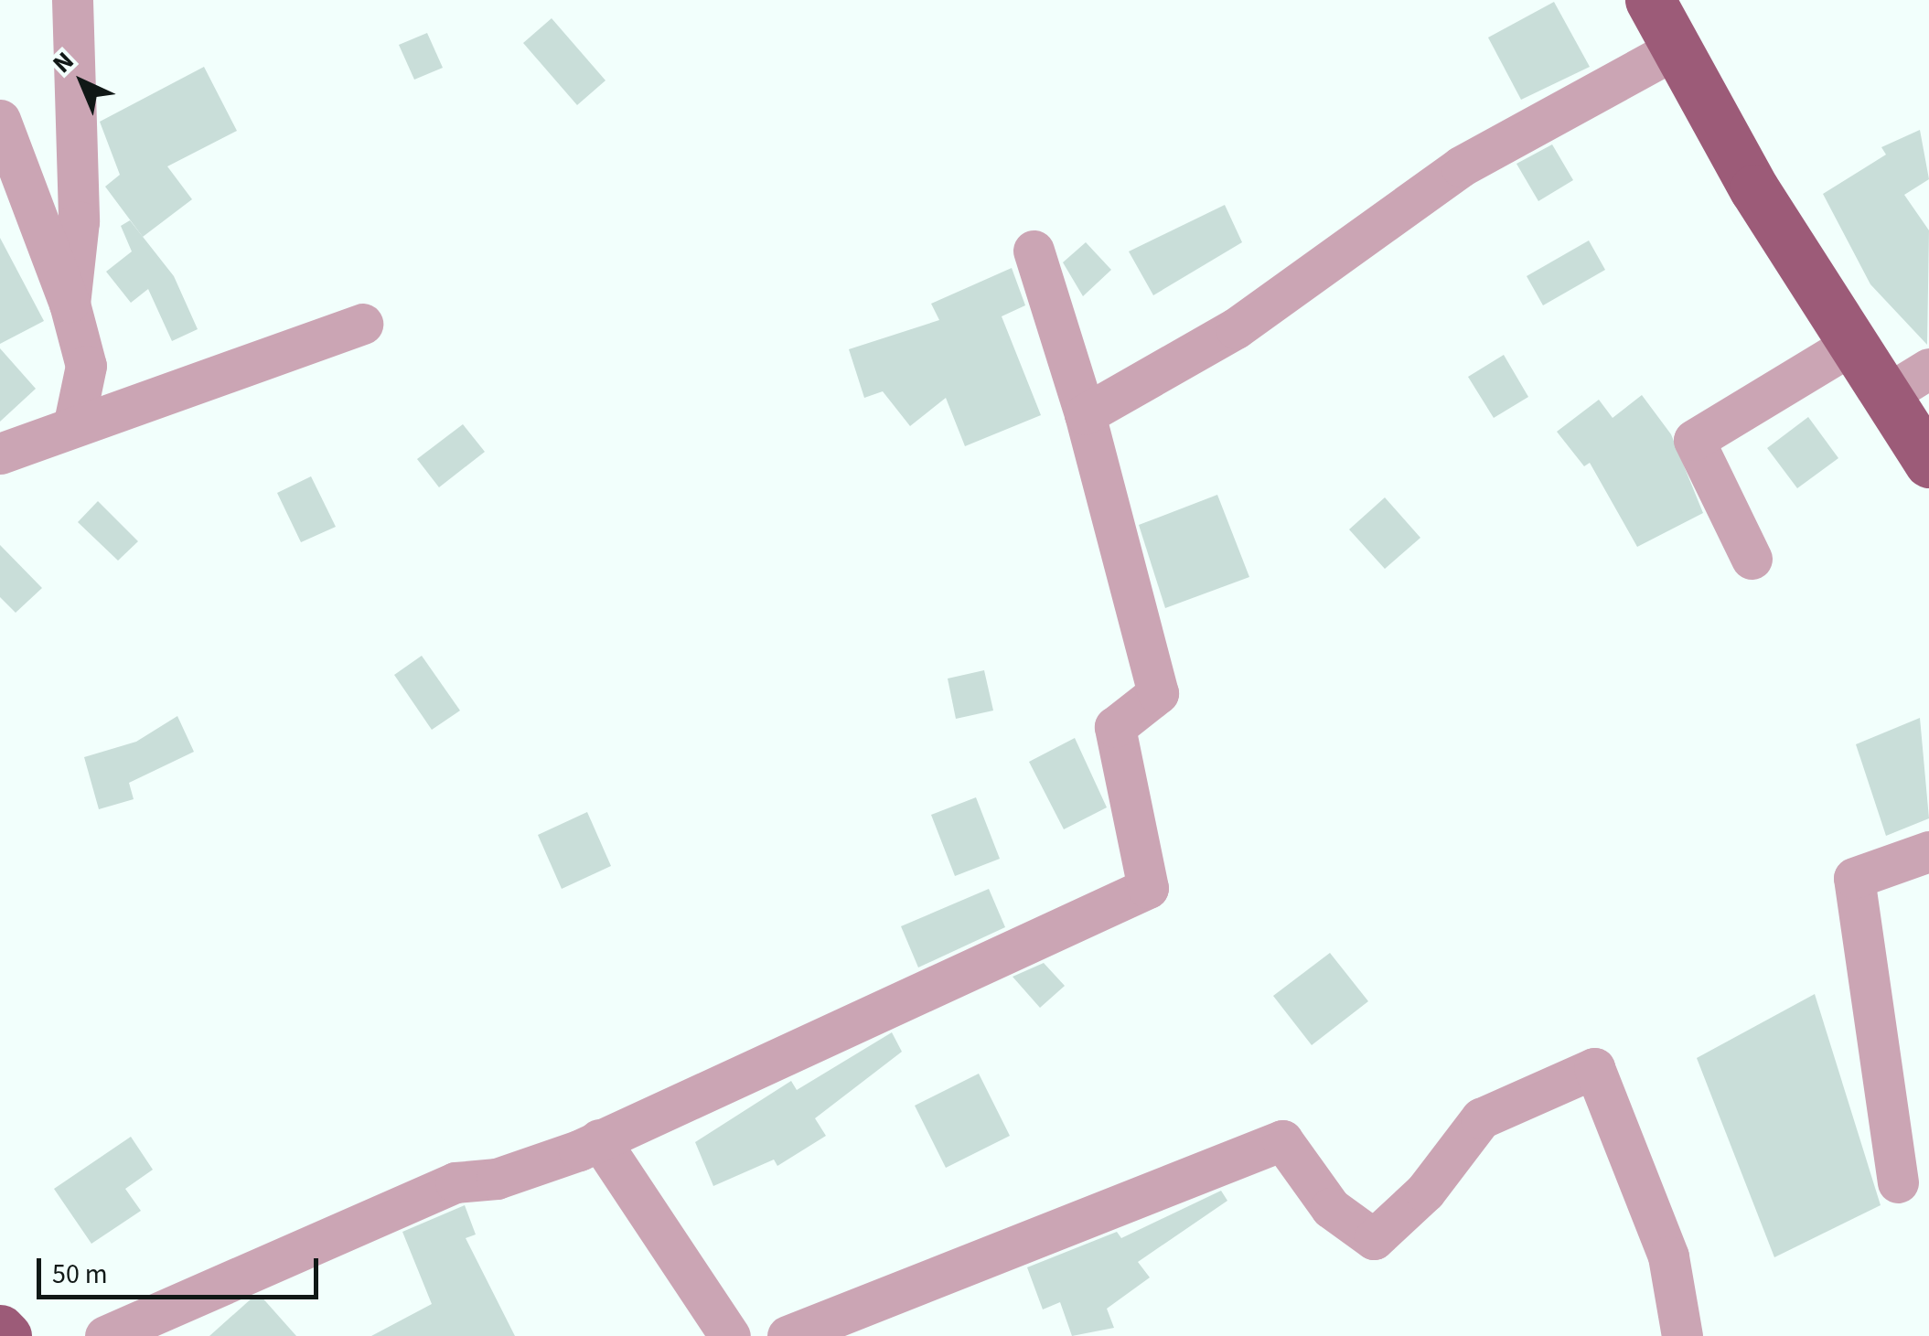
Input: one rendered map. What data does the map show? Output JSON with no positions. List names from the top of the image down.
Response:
{
  "scale_bar": "50 m",
  "north": "top left"
}
